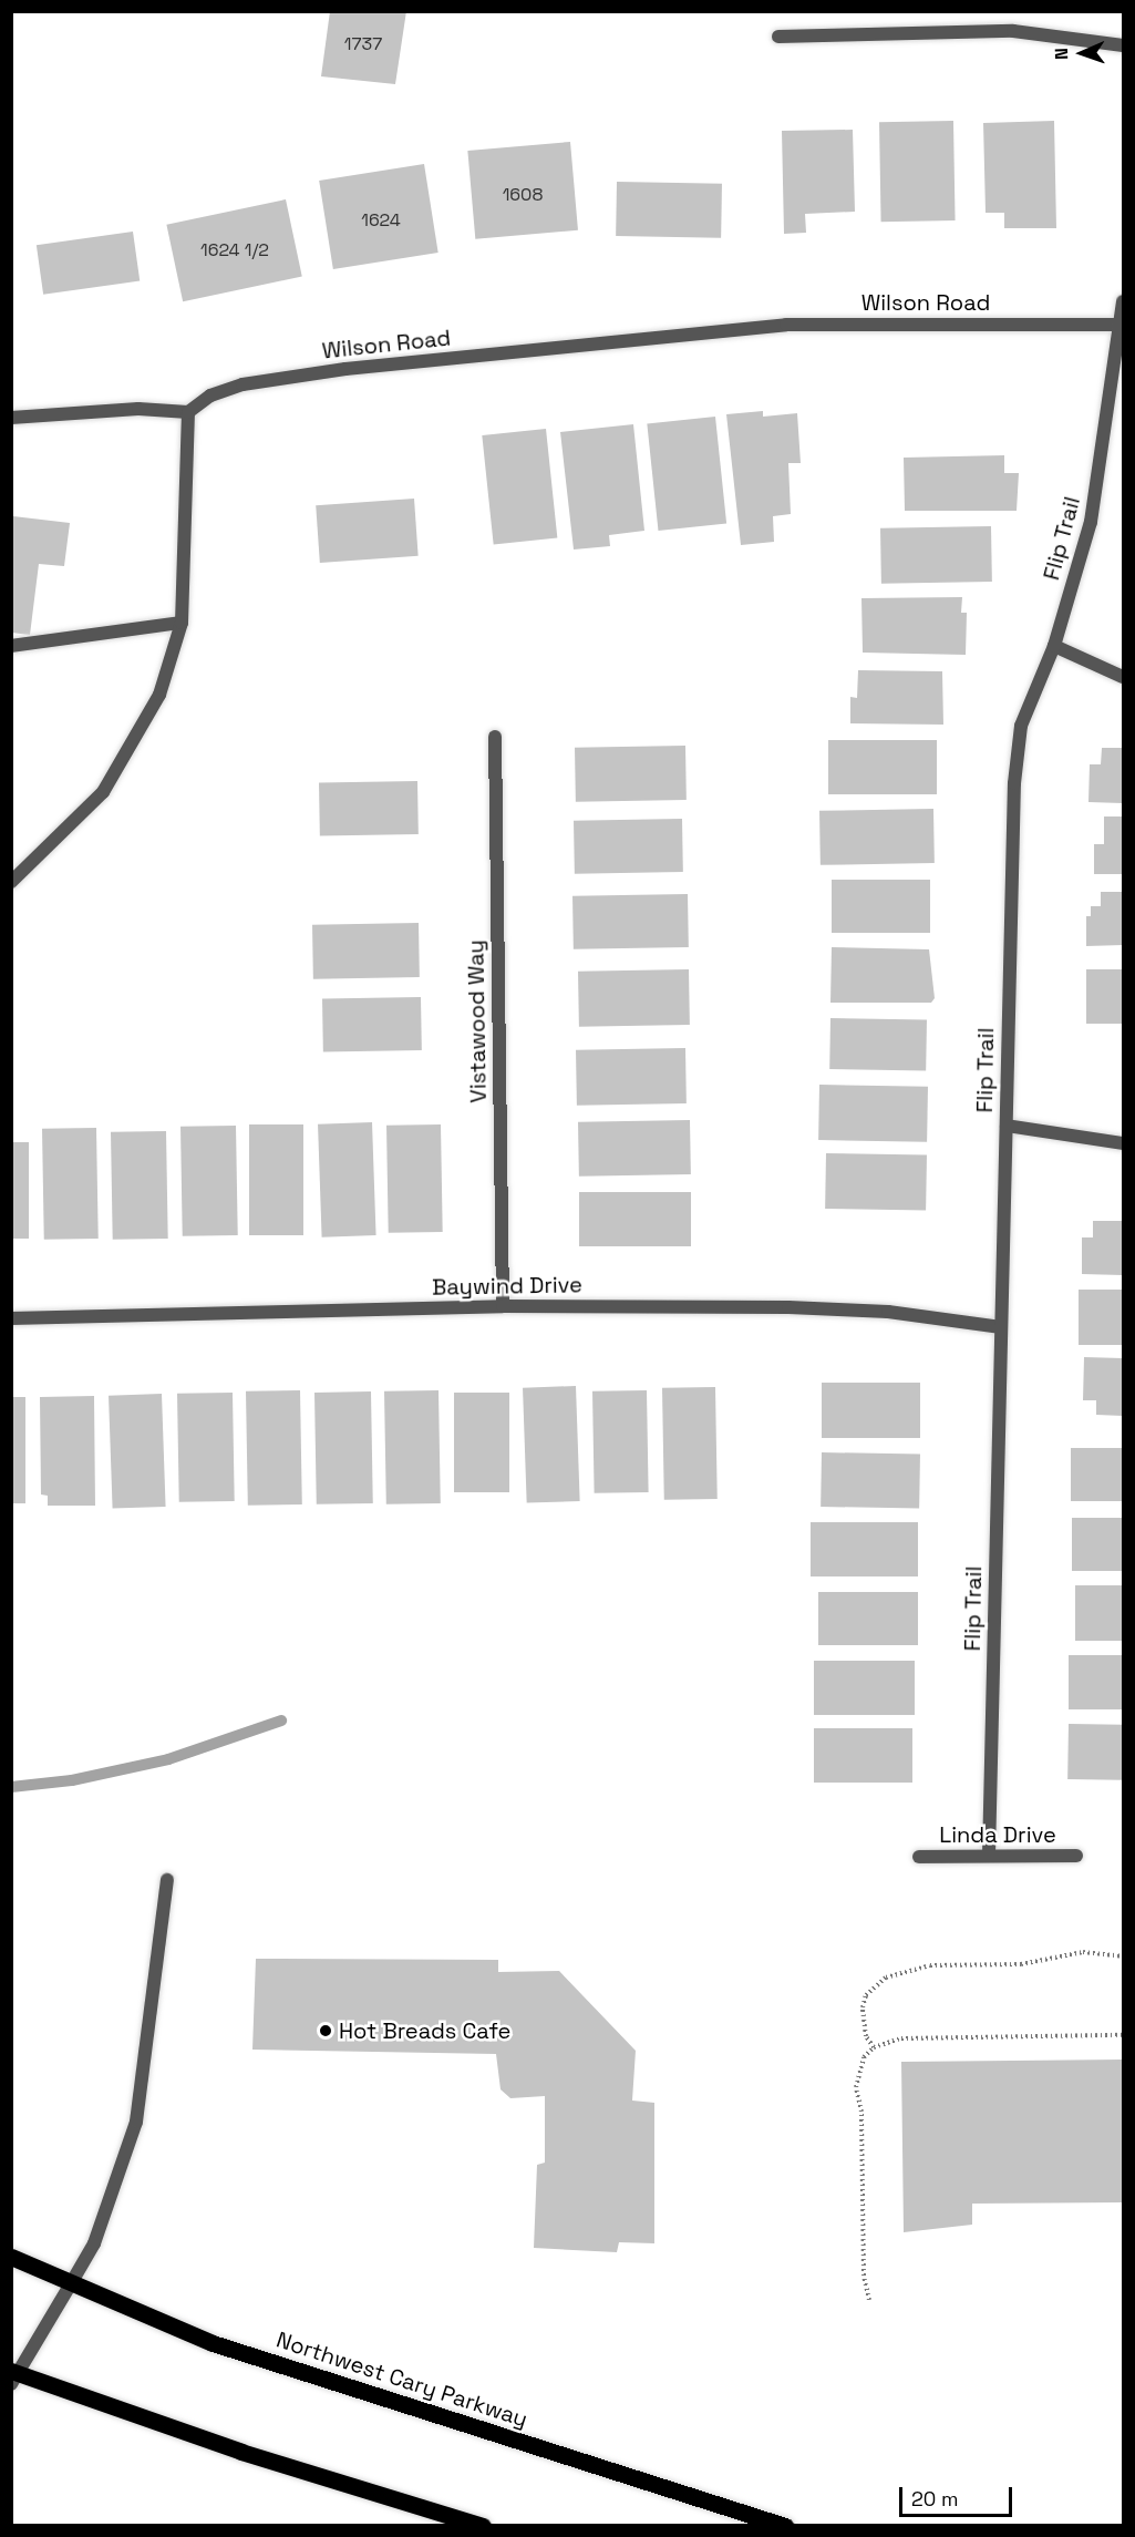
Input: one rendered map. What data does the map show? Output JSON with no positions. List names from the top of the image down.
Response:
{
  "streets": {
    "main road": ["Northwest Cary Parkway"],
    "street": [
      "Wilson Road",
      "Flip Trail",
      "Vistawood Way",
      "Baywind Drive",
      "Linda Drive"
    ]
  },
  "crossings": [
    ["Wilson Road", "Flip Trail"],
    ["Flip Trail", "Baywind Drive"],
    ["Flip Trail", "Linda Drive"],
    ["Vistawood Way", "Baywind Drive"]
  ],
  "places": ["Hot Breads Cafe"],
  "house_numbers": [
    "1737",
    "1608",
    "1624",
    "1624 1/2"
  ],
  "scale_bar": "20 m",
  "north": "left"
}
